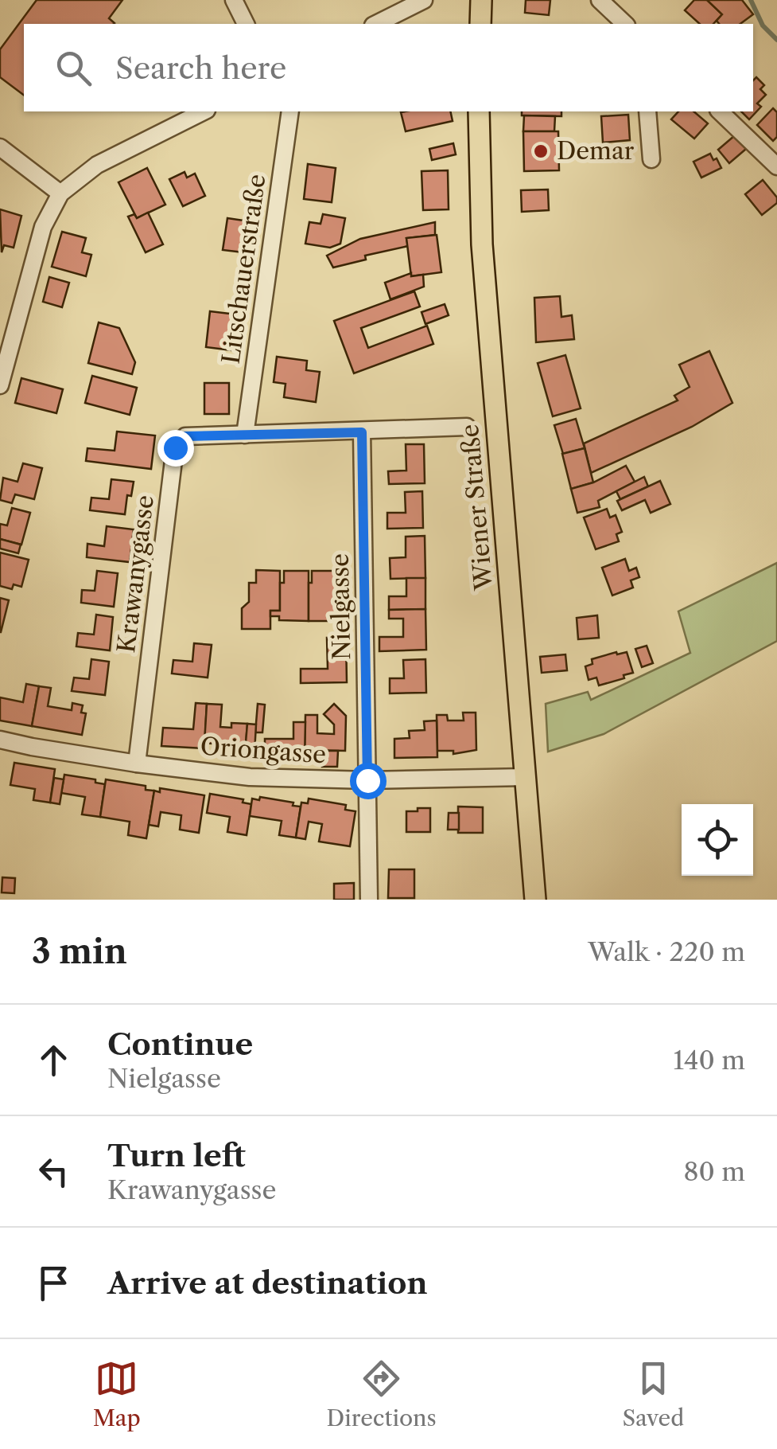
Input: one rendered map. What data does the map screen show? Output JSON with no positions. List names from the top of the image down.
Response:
{
  "streets": {
    "main road": ["Wiener Straße"],
    "street": [
      "Litschauerstraße",
      "Krawanygasse",
      "Nielgasse",
      "Oriongasse"
    ]
  },
  "crossings": [
    ["Litschauerstraße", "Krawanygasse"],
    ["Wiener Straße", "Oriongasse"],
    ["Krawanygasse", "Nielgasse"],
    ["Krawanygasse", "Oriongasse"],
    ["Nielgasse", "Oriongasse"]
  ],
  "places": ["Demar"],
  "page": {
    "search": "Search here",
    "heading": ["3 min", "Walk · 220 m"],
    "list": [
      ["Continue", "Nielgasse", "140 m"],
      ["Turn left", "Krawanygasse", "80 m"],
      "Arrive at destination"
    ],
    "nav": ["Map", "Directions", "Saved"]
  }
}
